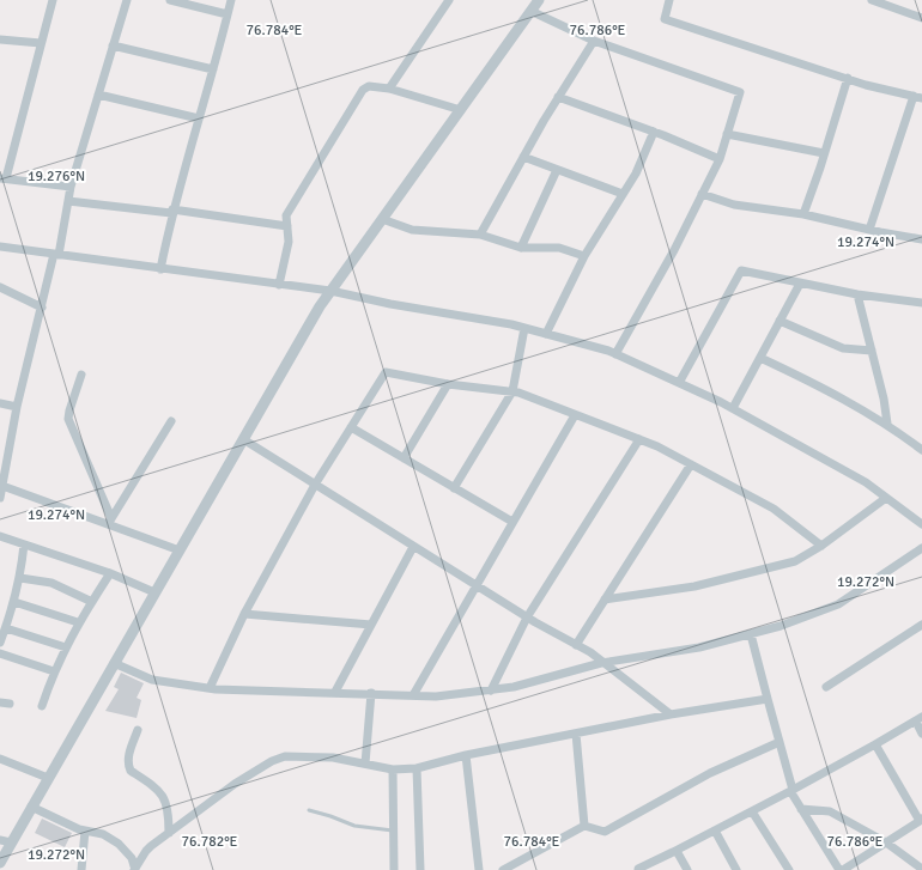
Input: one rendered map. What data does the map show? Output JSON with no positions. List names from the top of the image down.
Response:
{
  "coordinates": [
    "76.784°E",
    "76.786°E",
    "19.276°N",
    "19.274°N",
    "19.272°N",
    "76.782°E"
  ]
}
